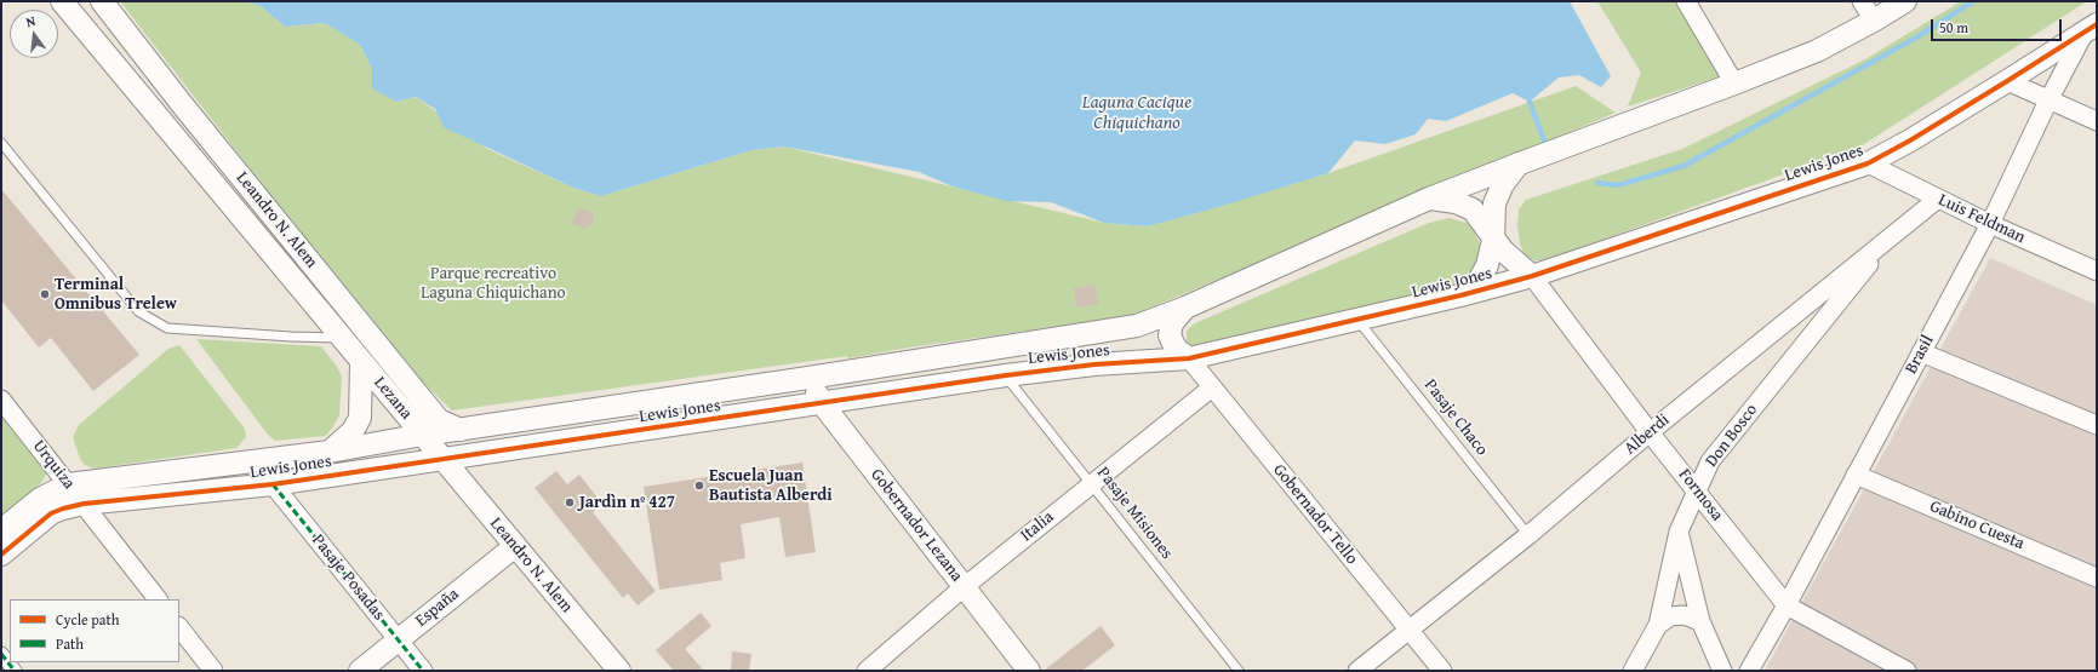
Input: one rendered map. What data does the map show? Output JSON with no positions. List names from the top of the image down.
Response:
{
  "streets": {
    "street": [
      "Lewis Jones",
      "Luis Feldman",
      "Leandro N. Alem",
      "Brasil",
      "Lezana",
      "Alberdi",
      "Don Bosco",
      "Urquiza",
      "Formosa",
      "Gobernador Tello",
      "Gobernador Lezana",
      "Gabino Cuesta",
      "Italia",
      "Pasaje Posadas",
      "España"
    ],
    "lane": ["Pasaje Chaco", "Pasaje Misiones"]
  },
  "crossings": [
    ["Lewis Jones", "Luis Feldman"],
    ["Lewis Jones", "Leandro N. Alem"],
    ["Lewis Jones", "Brasil"],
    ["Lewis Jones", "Lezana"],
    ["Lewis Jones", "Pasaje Chaco"],
    ["Lewis Jones", "Urquiza"],
    ["Lewis Jones", "Formosa"],
    ["Lewis Jones", "Pasaje Misiones"],
    ["Lewis Jones", "Gobernador Tello"],
    ["Lewis Jones", "Gobernador Lezana"],
    ["Lewis Jones", "Pasaje Posadas"],
    ["Luis Feldman", "Brasil"],
    ["Luis Feldman", "Alberdi"],
    ["Leandro N. Alem", "Lezana"],
    ["Leandro N. Alem", "España"],
    ["Brasil", "Formosa"],
    ["Brasil", "Gabino Cuesta"],
    ["Pasaje Chaco", "Alberdi"],
    ["Alberdi", "Don Bosco"],
    ["Alberdi", "Formosa"],
    ["Alberdi", "Gobernador Tello"],
    ["Don Bosco", "Formosa"],
    ["Pasaje Misiones", "Italia"],
    ["Gobernador Tello", "Italia"],
    ["Gobernador Lezana", "Italia"],
    ["Pasaje Posadas", "España"]
  ],
  "water": ["Laguna Cacique Chiquichano"],
  "parks": ["Parque recreativo Laguna Chiquichano"],
  "places": ["Terminal Omnibus Trelew", "Escuela Juan Bautista Alberdi", "Jardìn nº 427"],
  "legend": ["Cycle path", "Path"],
  "scale_bar": "50 m",
  "north": "top"
}
